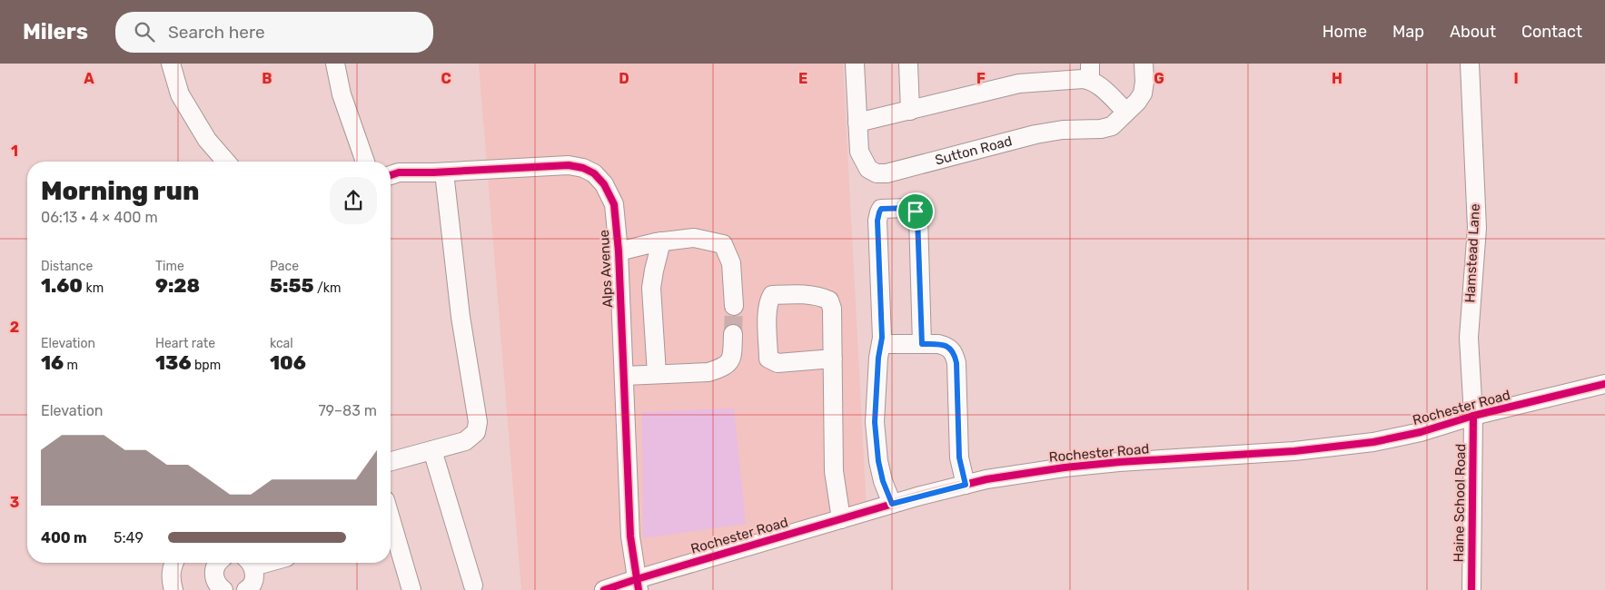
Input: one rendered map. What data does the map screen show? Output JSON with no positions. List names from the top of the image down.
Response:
{
  "streets": {
    "street": [
      "Sutton Road",
      "Hamstead Lane",
      "Alps Avenue",
      "Rochester Road",
      "Haine School Road"
    ]
  },
  "crossings": [
    ["Hamstead Lane", "Rochester Road"],
    ["Hamstead Lane", "Haine School Road"],
    ["Alps Avenue", "Rochester Road"],
    ["Rochester Road", "Haine School Road"]
  ],
  "page": {
    "header": "Milers",
    "search": "Search here",
    "nav": [
      "Home",
      "Map",
      "About",
      "Contact"
    ],
    "heading": ["Morning run", "06:13 · 4 × 400 m"],
    "stats": [
      ["Distance", "1.60 km"],
      ["Time", "9:28"],
      ["Pace", "5:55 /km"],
      ["Elevation", "16 m"],
      ["Heart rate", "136 bpm"],
      ["kcal", "106"]
    ],
    "chart": ["Elevation", "79–83 m"],
    "list": [
      {
        "name": "400 m",
        "note": "5:49"
      }
    ]
  },
  "grid": {
    "columns": [
      "A",
      "B",
      "C",
      "D",
      "E",
      "F",
      "G",
      "H",
      "I"
    ],
    "rows": ["1", "2", "3"]
  }
}
